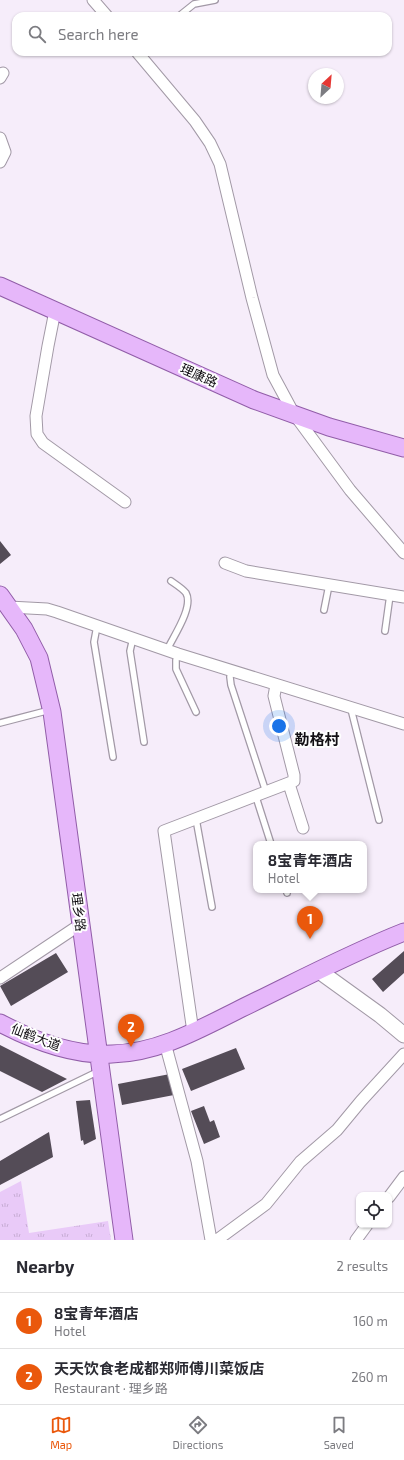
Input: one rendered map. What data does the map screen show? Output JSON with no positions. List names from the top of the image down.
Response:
{
  "streets": {
    "main road": ["理康路", "理乡路", "仙鹤大道"]
  },
  "crossings": [
    ["理乡路", "仙鹤大道"]
  ],
  "districts": ["勒格村"],
  "north": "top right",
  "page": {
    "search": "Search here",
    "popup": ["8宝青年酒店", "Hotel"],
    "pins": ["1", "2"],
    "heading": ["Nearby", "2 results"],
    "list": [
      {
        "mark": "1",
        "name": "8宝青年酒店",
        "note": "Hotel",
        "value": "160 m"
      },
      {
        "mark": "2",
        "name": "天天饮食老成都郑师傅川菜饭店",
        "note": "Restaurant · 理乡路",
        "value": "260 m"
      }
    ],
    "nav": ["Map", "Directions", "Saved"]
  }
}
